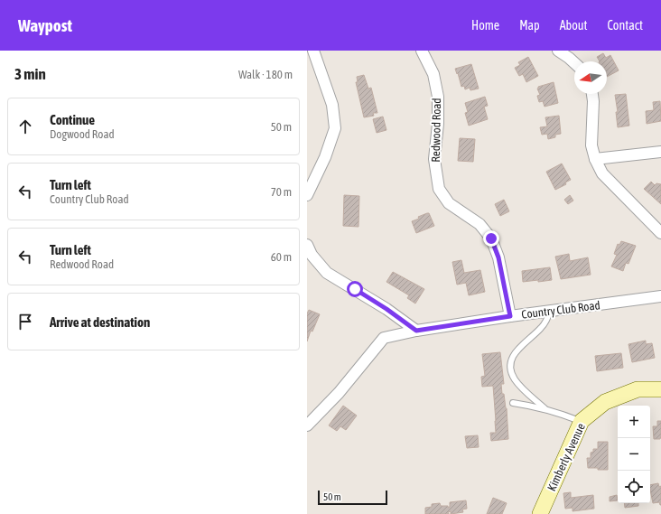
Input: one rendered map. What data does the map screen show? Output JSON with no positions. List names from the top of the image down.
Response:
{
  "streets": {
    "street": ["Redwood Road", "Country Club Road", "Kimberly Avenue"]
  },
  "crossings": [
    ["Redwood Road", "Country Club Road"]
  ],
  "scale_bar": "50 m",
  "north": "left",
  "page": {
    "header": "Waypost",
    "nav": [
      "Home",
      "Map",
      "About",
      "Contact"
    ],
    "heading": ["3 min", "Walk · 180 m"],
    "list": [
      ["Continue", "Dogwood Road", "50 m"],
      ["Turn left", "Country Club Road", "70 m"],
      ["Turn left", "Redwood Road", "60 m"],
      "Arrive at destination"
    ],
    "map_buttons": ["+", "−"],
    "scale": "50 m"
  }
}
